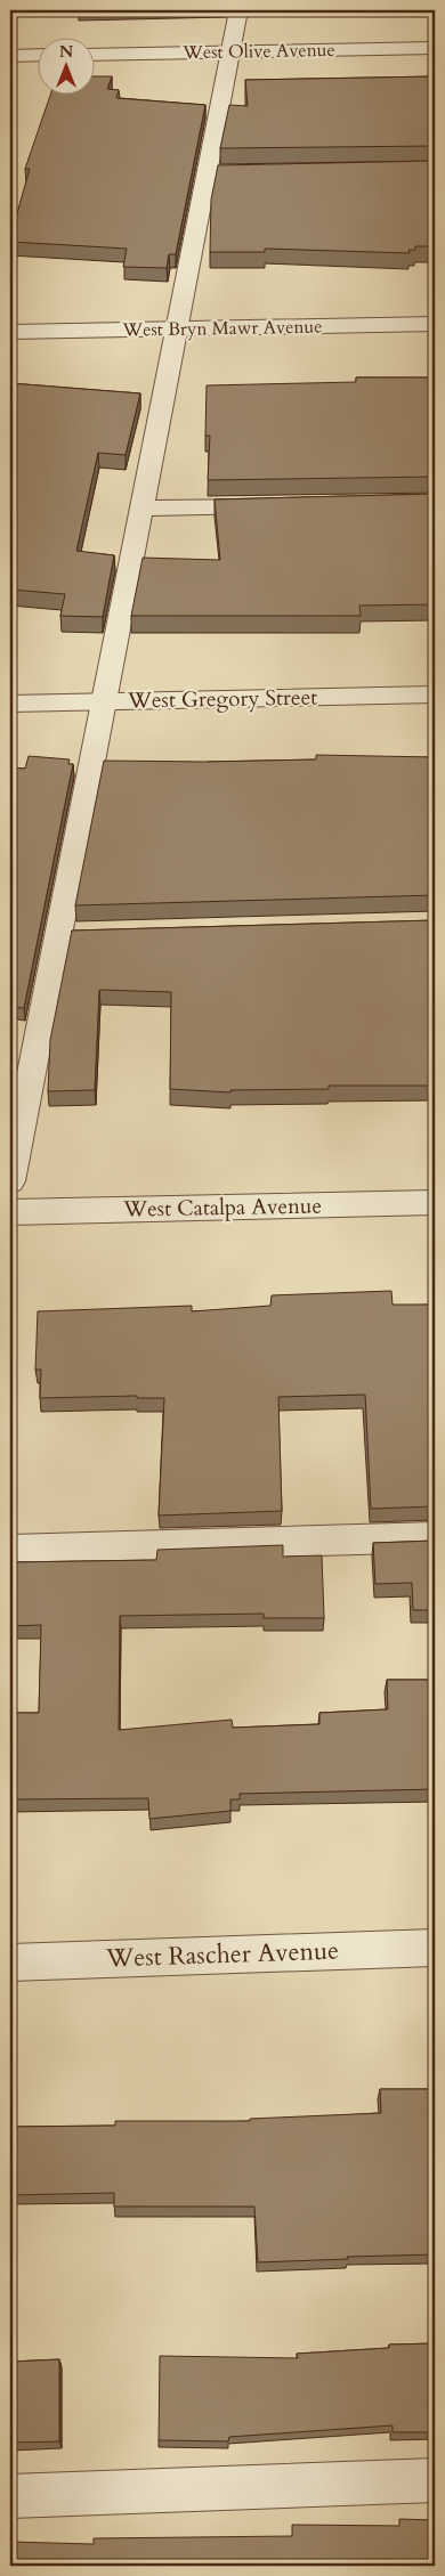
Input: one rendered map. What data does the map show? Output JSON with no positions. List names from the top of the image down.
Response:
{
  "streets": {
    "street": [
      "West Olive Avenue",
      "West Bryn Mawr Avenue",
      "West Gregory Street",
      "West Catalpa Avenue",
      "West Rascher Avenue"
    ]
  },
  "north": "top"
}
